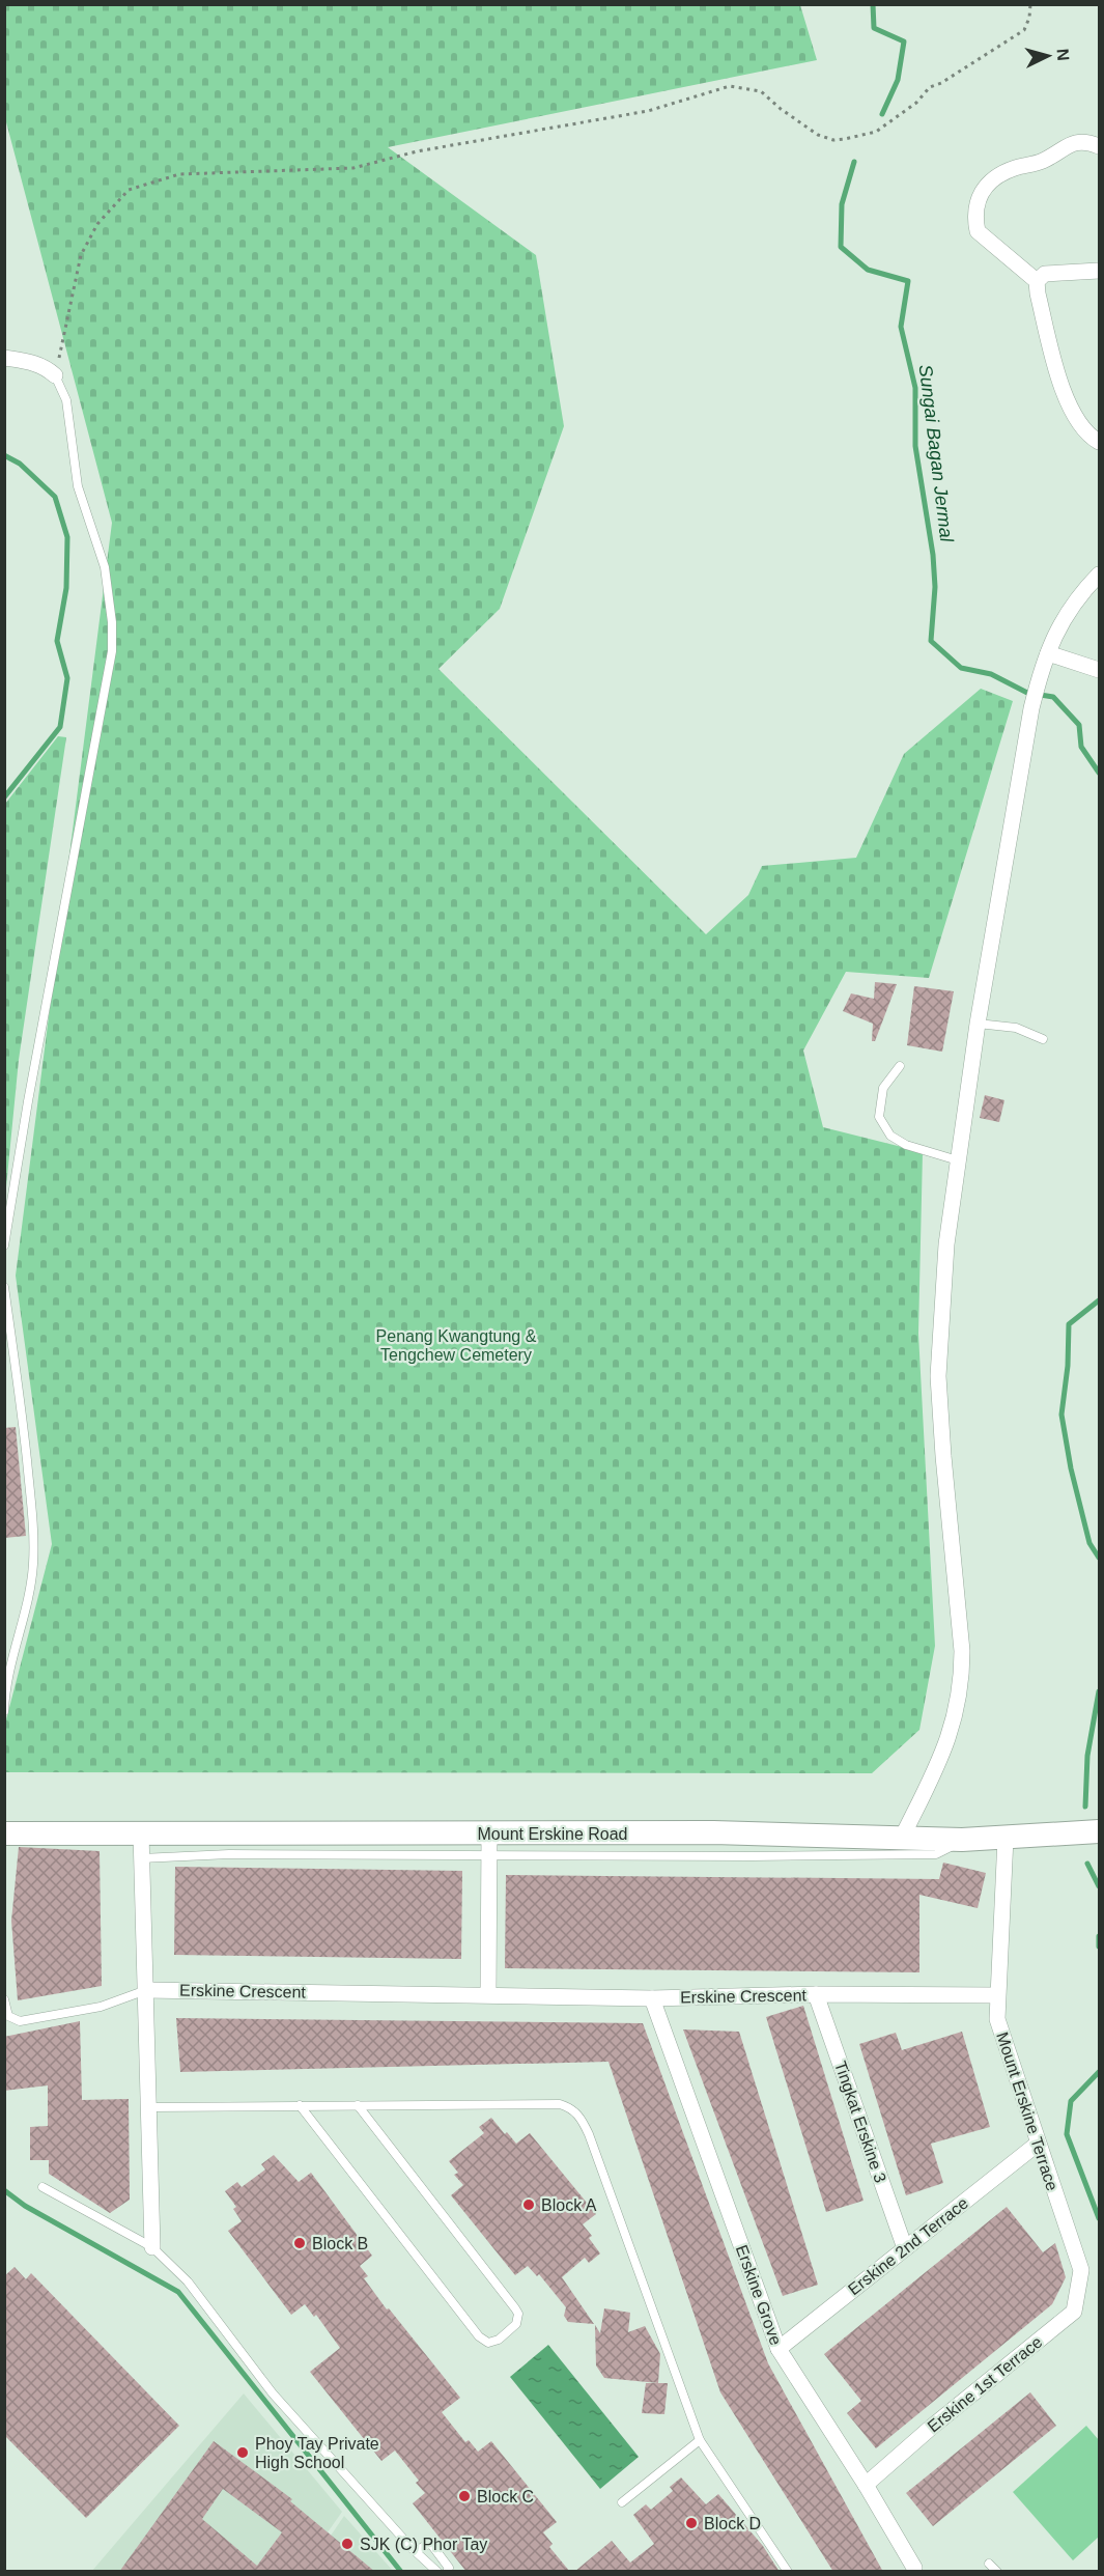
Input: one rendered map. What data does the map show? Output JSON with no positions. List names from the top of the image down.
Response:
{
  "streets": {
    "main road": ["Mount Erskine Road"],
    "street": [
      "Erskine Crescent",
      "Mount Erskine Terrace",
      "Tingkat Erskine 3",
      "Erskine 2nd Terrace",
      "Erskine Grove",
      "Erskine 1st Terrace"
    ]
  },
  "crossings": [
    ["Mount Erskine Road", "Mount Erskine Terrace"],
    ["Erskine Crescent", "Mount Erskine Terrace"],
    ["Erskine Crescent", "Tingkat Erskine 3"],
    ["Erskine Crescent", "Erskine Grove"],
    ["Mount Erskine Terrace", "Erskine 2nd Terrace"],
    ["Mount Erskine Terrace", "Erskine 1st Terrace"],
    ["Tingkat Erskine 3", "Erskine 2nd Terrace"],
    ["Erskine 2nd Terrace", "Erskine Grove"],
    ["Erskine Grove", "Erskine 1st Terrace"]
  ],
  "water": ["Sungai Bagan Jermal"],
  "parks": ["Penang Kwangtung & Tengchew Cemetery"],
  "places": [
    "Block A",
    "Block B",
    "Phoy Tay Private High School",
    "Block C",
    "Block D",
    "SJK (C) Phor Tay"
  ],
  "north": "right"
}
